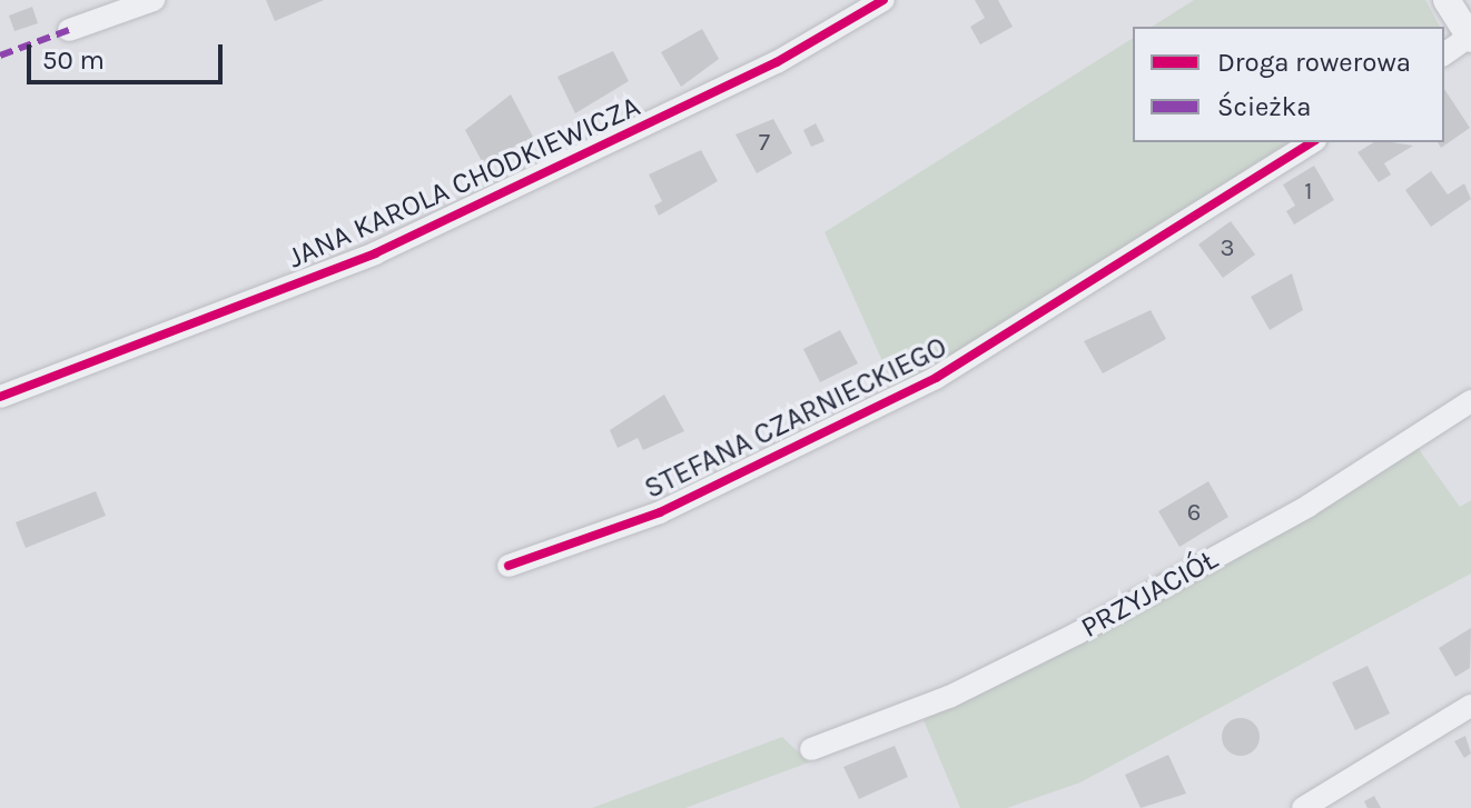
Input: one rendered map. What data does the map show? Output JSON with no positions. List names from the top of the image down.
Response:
{
  "streets": {
    "street": ["JANA KAROLA CHODKIEWICZA", "STEFANA CZARNIECKIEGO", "PRZYJACIÓŁ"]
  },
  "house_numbers": [
    "7",
    "1",
    "3",
    "6"
  ],
  "legend": ["Droga rowerowa", "Ścieżka"],
  "scale_bar": "50 m"
}
